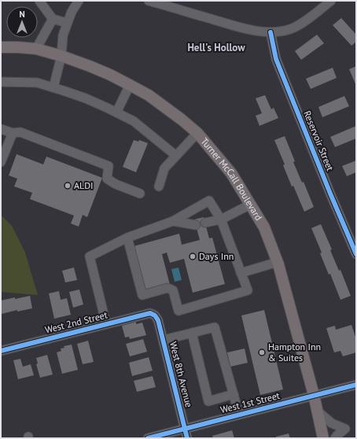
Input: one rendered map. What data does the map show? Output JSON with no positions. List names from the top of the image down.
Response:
{
  "streets": {
    "main road": ["Turner McCall Boulevard"],
    "street": [
      "Reservoir Street",
      "West 2nd Street",
      "West 8th Avenue",
      "West 1st Street"
    ]
  },
  "crossings": [
    ["Turner McCall Boulevard", "West 1st Street"],
    ["West 2nd Street", "West 8th Avenue"],
    ["West 8th Avenue", "West 1st Street"]
  ],
  "districts": ["Hell's Hollow"],
  "places": ["ALDI", "Days Inn", "Hampton Inn & Suites"],
  "north": "top"
}
